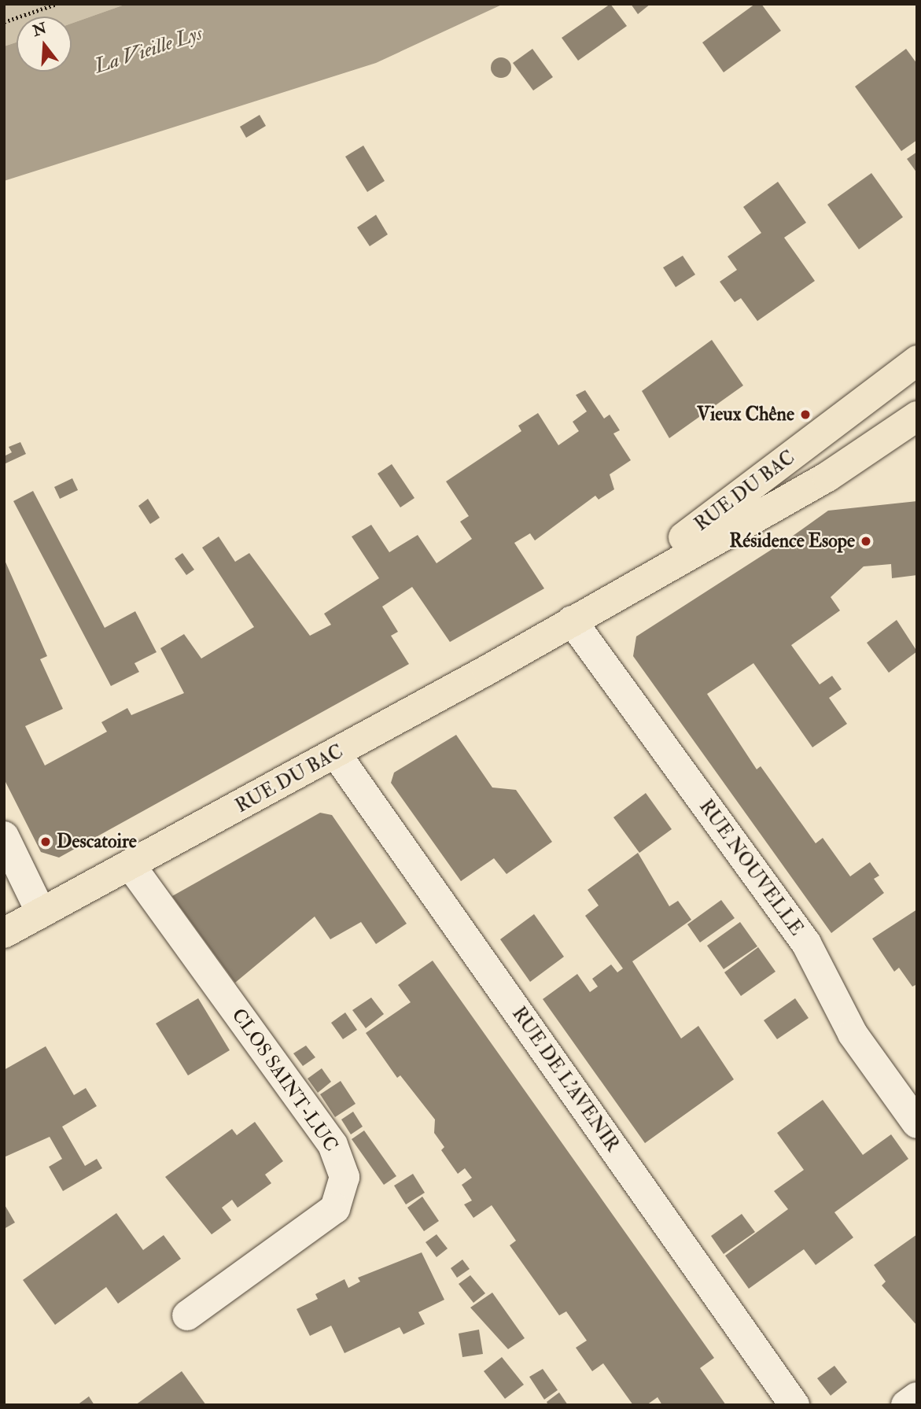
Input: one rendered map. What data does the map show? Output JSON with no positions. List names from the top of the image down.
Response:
{
  "streets": {
    "main road": ["RUE DU BAC"],
    "street": ["RUE NOUVELLE", "RUE DE L'AVENIR", "CLOS SAINT-LUC"]
  },
  "crossings": [
    ["RUE DU BAC", "RUE NOUVELLE"],
    ["RUE DU BAC", "RUE DE L'AVENIR"],
    ["RUE DU BAC", "CLOS SAINT-LUC"]
  ],
  "water": ["La Vieille Lys"],
  "places": ["Vieux Chêne", "Résidence Esope", "Descatoire"],
  "north": "top"
}
